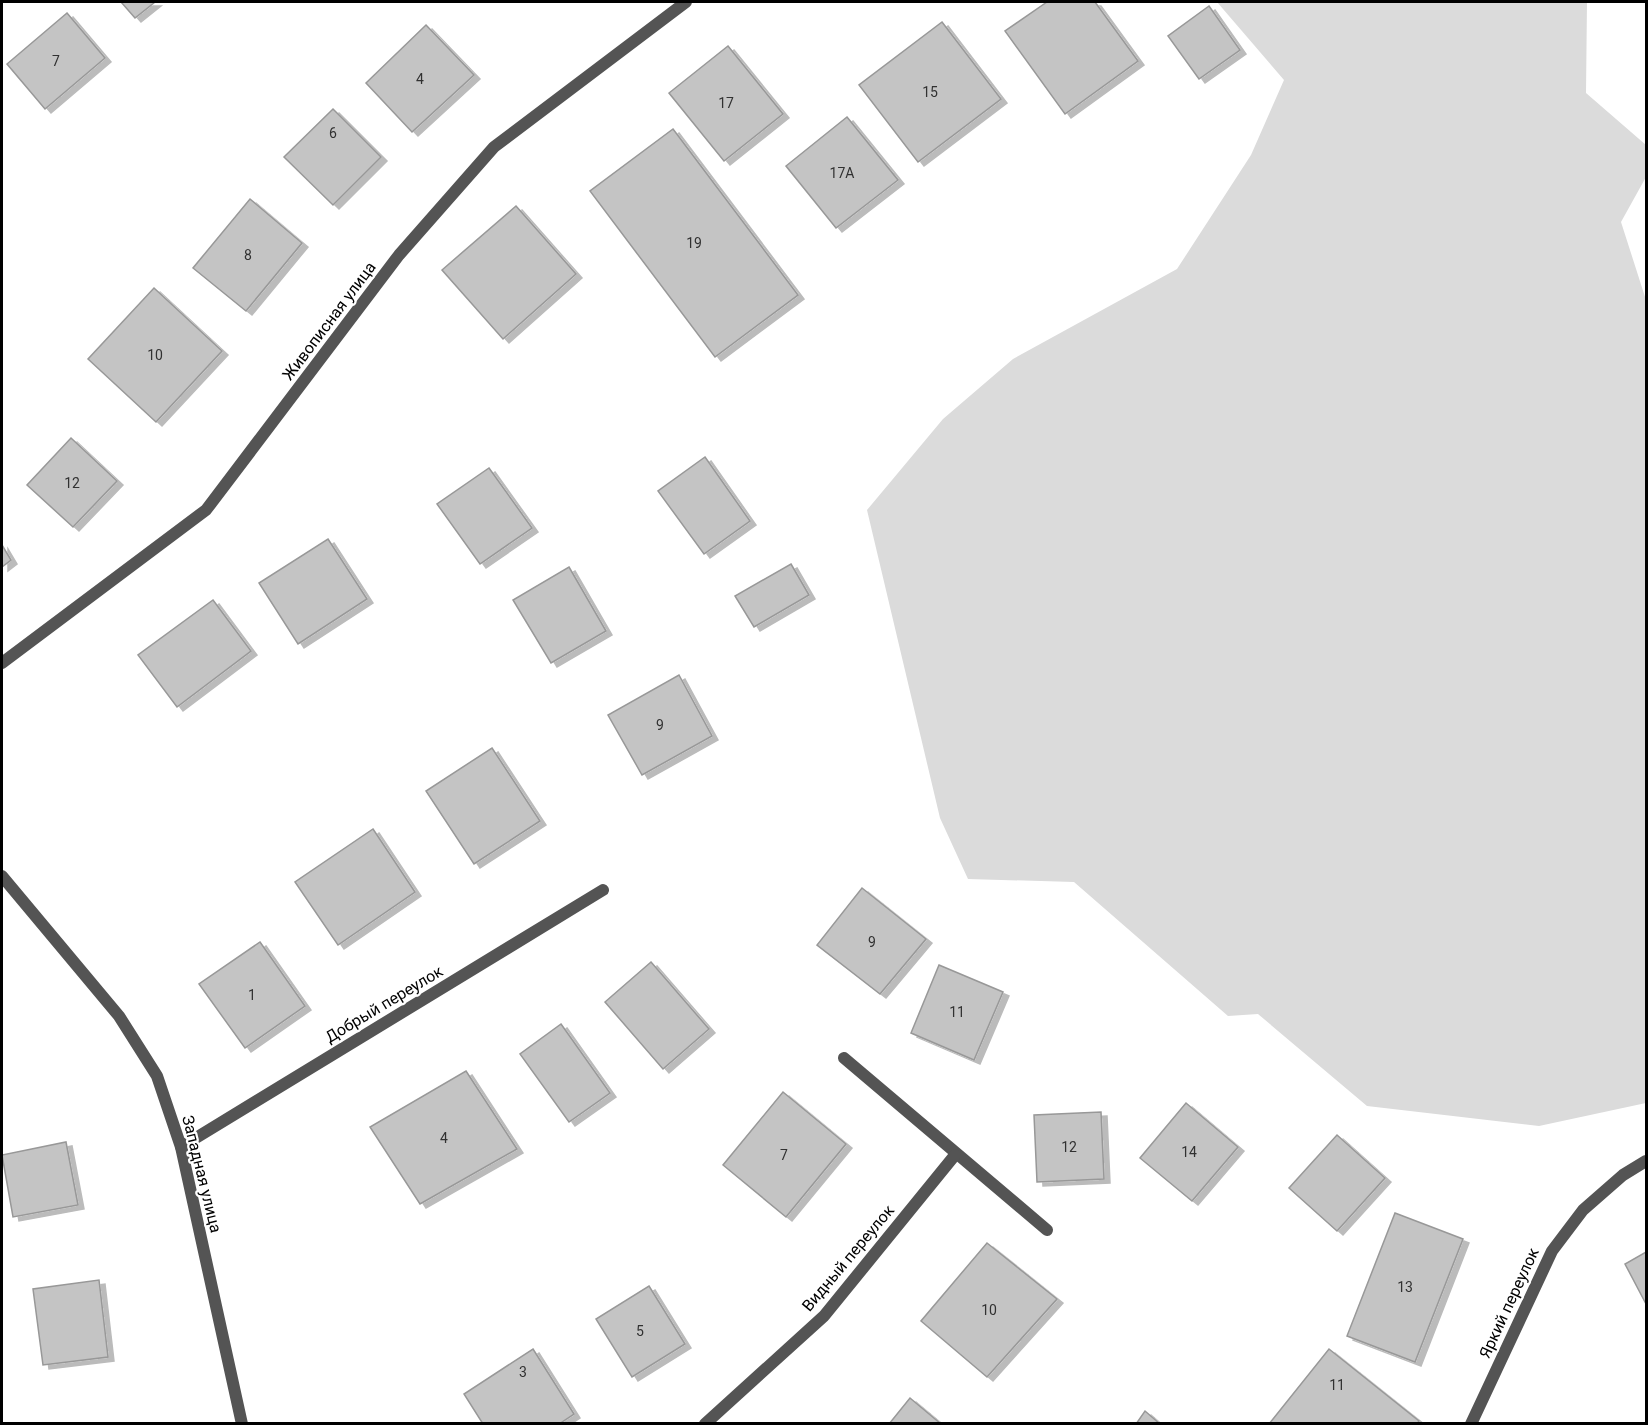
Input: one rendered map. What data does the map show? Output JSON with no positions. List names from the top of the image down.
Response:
{
  "streets": {
    "street": [
      "Живописная улица",
      "Добрый переулок",
      "Западная улица",
      "Видный переулок",
      "Яркий переулок"
    ]
  },
  "crossings": [
    ["Добрый переулок", "Западная улица"]
  ],
  "house_numbers": [
    "7",
    "4",
    "15",
    "17",
    "6",
    "17А",
    "19",
    "8",
    "10",
    "12",
    "9",
    "9",
    "1",
    "11",
    "4",
    "12",
    "14",
    "7",
    "13",
    "10",
    "5",
    "3",
    "11"
  ]
}
